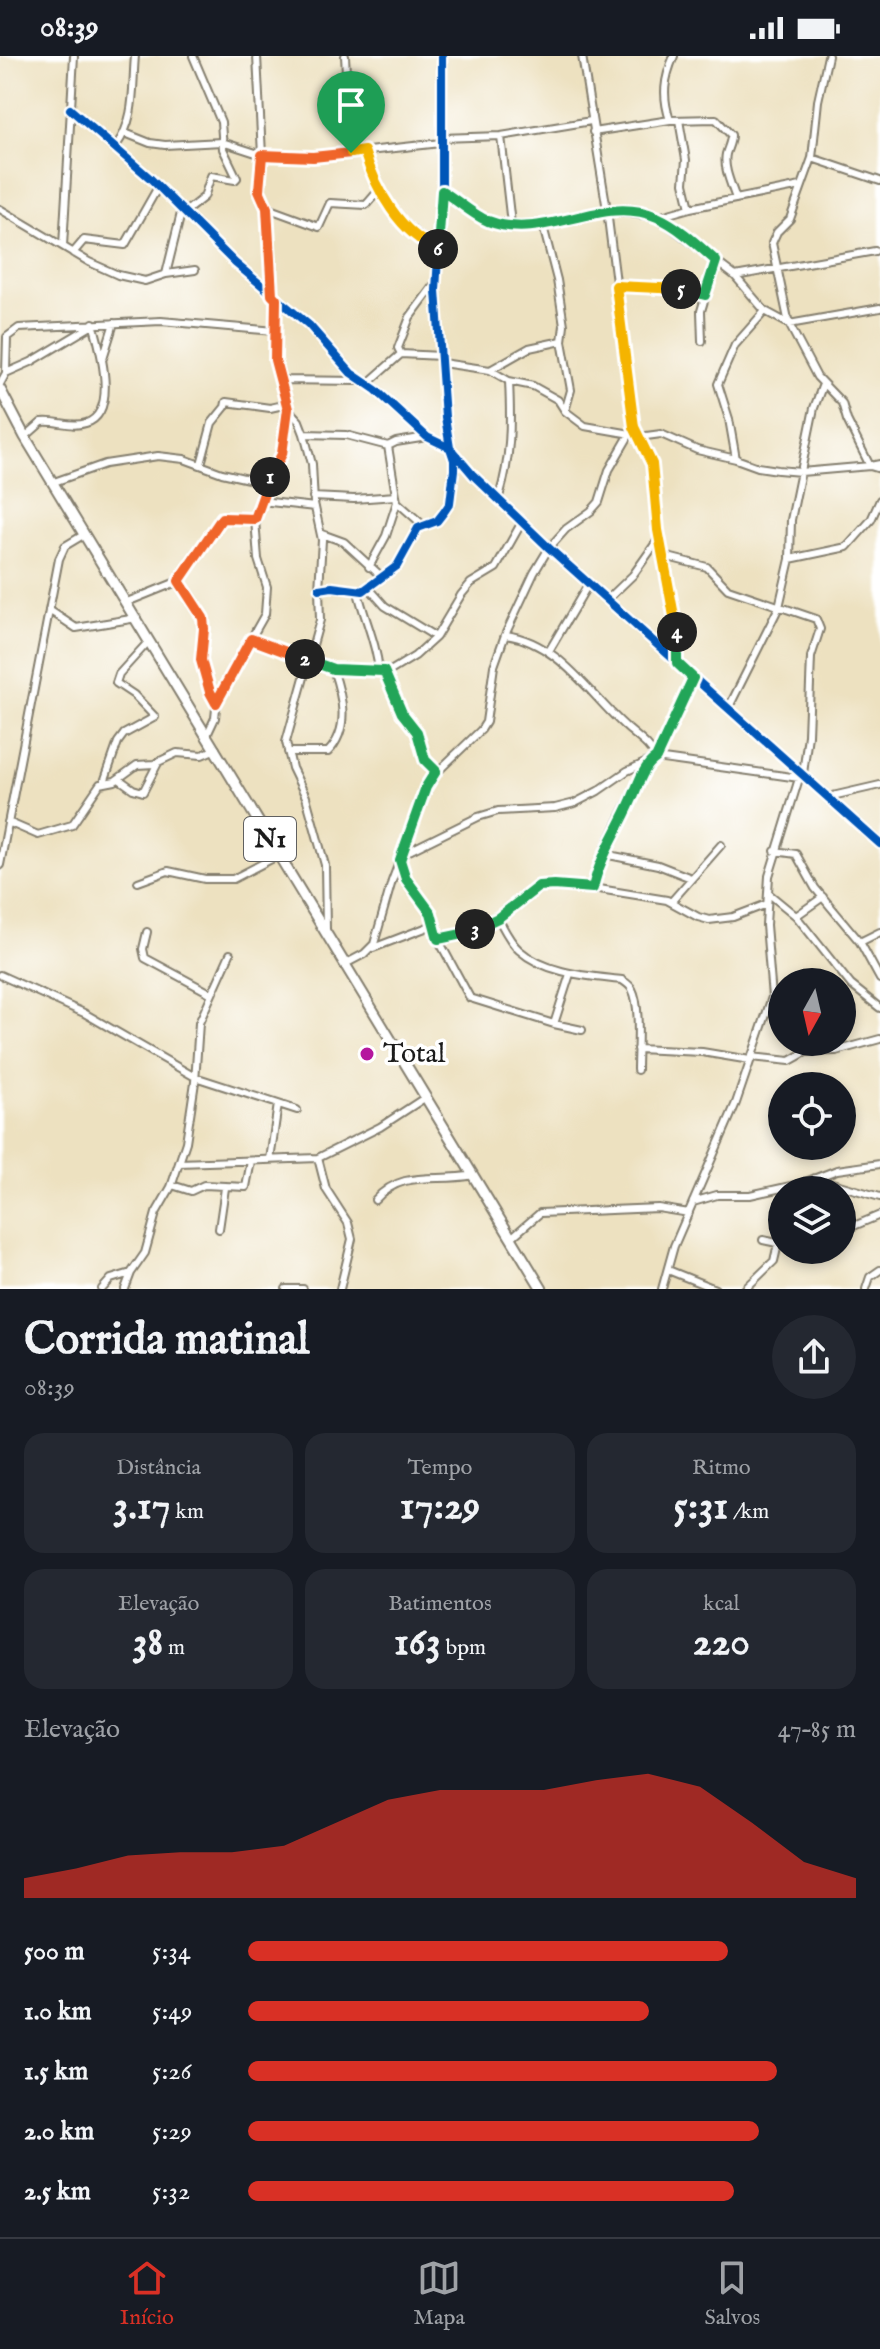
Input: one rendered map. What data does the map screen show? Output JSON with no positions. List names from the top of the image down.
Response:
{
  "streets": {
    "highway": ["N1"]
  },
  "places": ["Total"],
  "north": "bottom",
  "page": {
    "status": "08:39",
    "pins": [
      "6",
      "5",
      "1",
      "4",
      "2",
      "3"
    ],
    "heading": ["Corrida matinal", "08:39"],
    "stats": [
      ["Distância", "3.17 km"],
      ["Tempo", "17:29"],
      ["Ritmo", "5:31 /km"],
      ["Elevação", "38 m"],
      ["Batimentos", "163 bpm"],
      ["kcal", "220"]
    ],
    "chart": ["Elevação", "47–85 m"],
    "list": [
      {
        "name": "500 m",
        "note": "5:34"
      },
      {
        "name": "1.0 km",
        "note": "5:49"
      },
      {
        "name": "1.5 km",
        "note": "5:26"
      },
      {
        "name": "2.0 km",
        "note": "5:29"
      },
      {
        "name": "2.5 km",
        "note": "5:32"
      }
    ],
    "tabs": ["Início", "Mapa", "Salvos"]
  }
}
